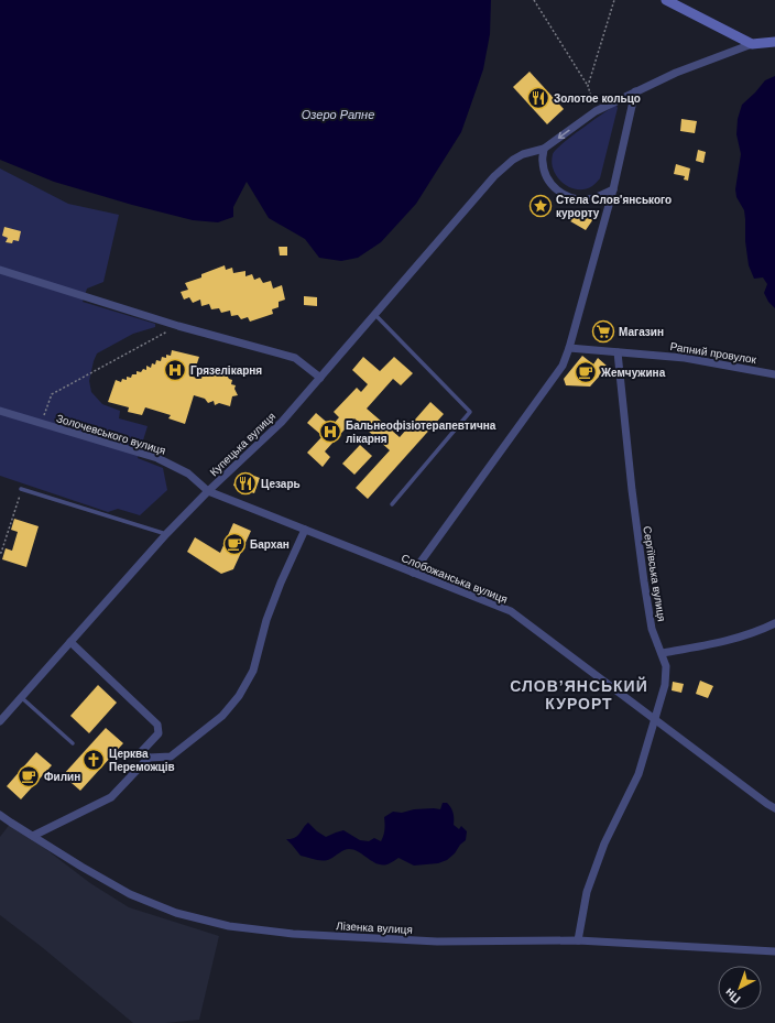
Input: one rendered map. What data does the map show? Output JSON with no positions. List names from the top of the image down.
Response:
{
  "streets": {
    "street": [
      "Рапний провулок",
      "Золочевського вулиця",
      "Купецька вулиця",
      "Сергіївська вулиця",
      "Слобожанська вулиця",
      "Лізенка вулиця"
    ]
  },
  "crossings": [
    ["Рапний провулок", "Сергіївська вулиця"],
    ["Золочевського вулиця", "Купецька вулиця"],
    ["Золочевського вулиця", "Слобожанська вулиця"],
    ["Купецька вулиця", "Слобожанська вулиця"],
    ["Сергіївська вулиця", "Слобожанська вулиця"],
    ["Сергіївська вулиця", "Лізенка вулиця"]
  ],
  "districts": ["СЛОВ’ЯНСЬКИЙ КУРОРТ"],
  "water": ["Озеро Рапне"],
  "places": {
    "restaurant": ["Золотое кольцо", "Цезарь"],
    "place": ["Стела Слов'янського курорту"],
    "supermarket": ["Магазин"],
    "hospital": ["Грязелікарня", "Бальнеофізіотерапевтична лікарня"],
    "cafe": ["Жемчужина", "Бархан", "Филин"],
    "church": ["Церква Переможців"]
  },
  "north": "bottom left"
}
